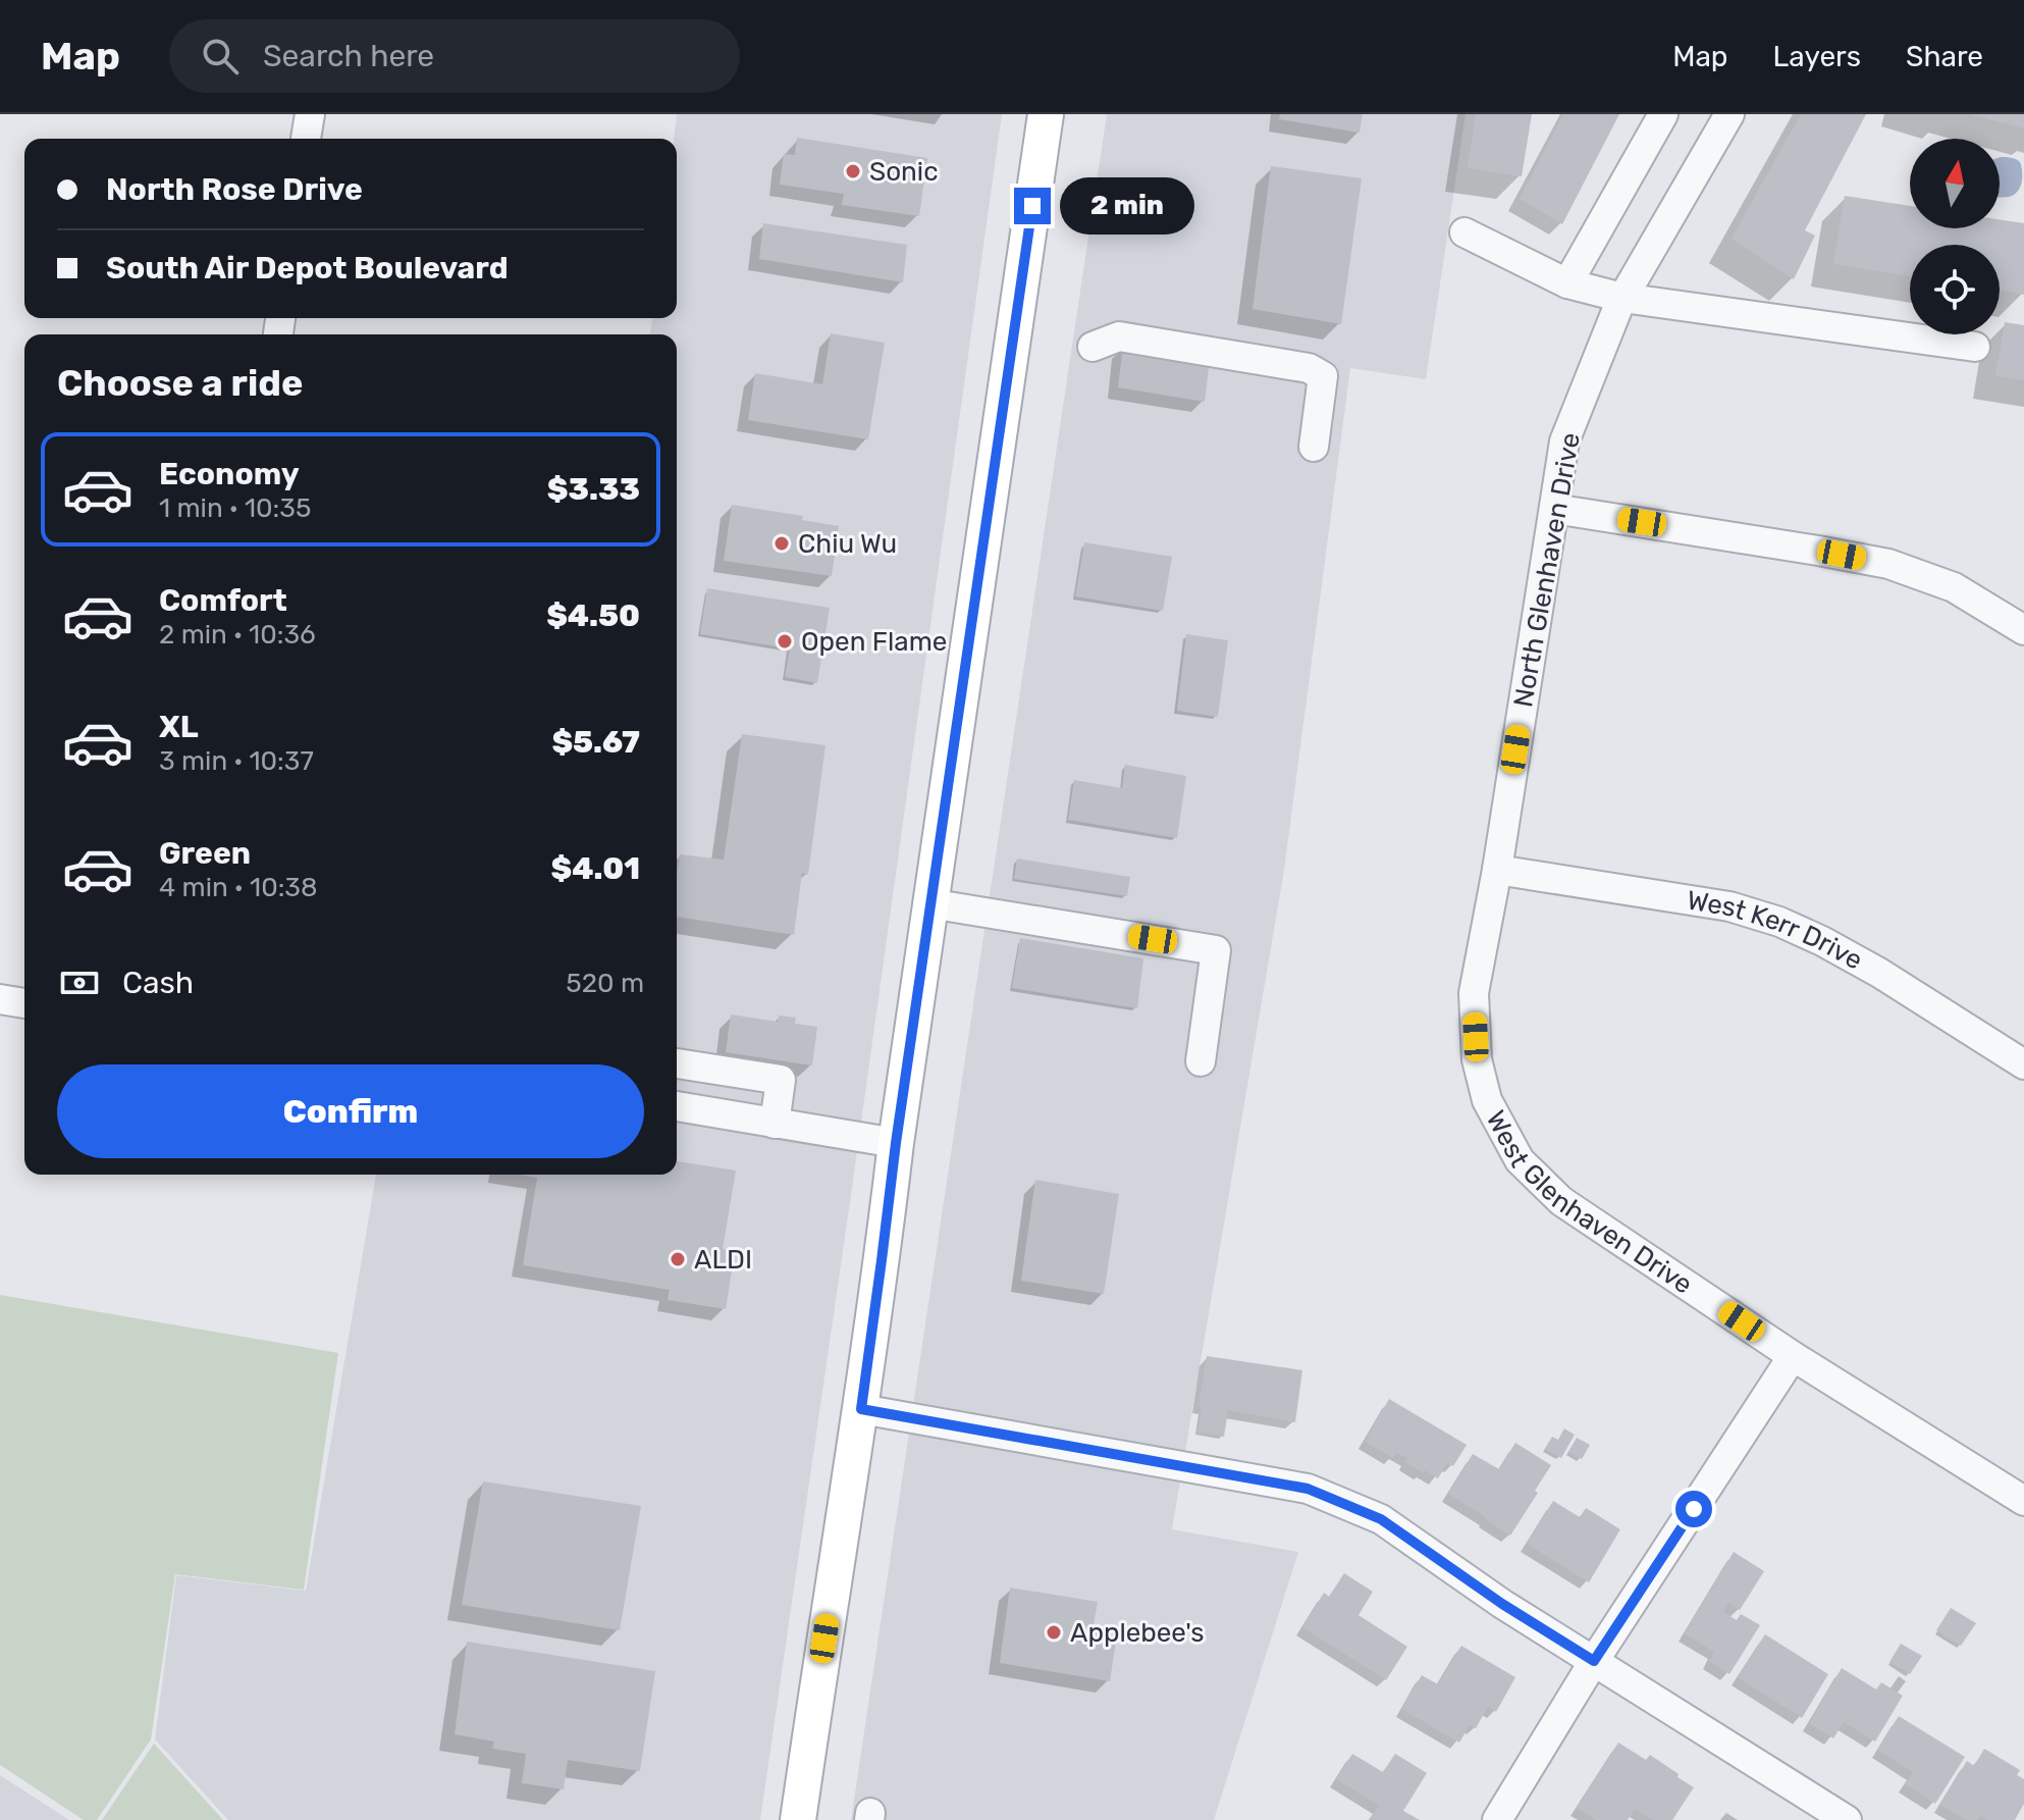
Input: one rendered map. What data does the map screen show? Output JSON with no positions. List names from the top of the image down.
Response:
{
  "streets": {
    "street": ["North Glenhaven Drive", "West Kerr Drive", "West Glenhaven Drive"]
  },
  "crossings": [
    ["North Glenhaven Drive", "West Kerr Drive"],
    ["North Glenhaven Drive", "West Glenhaven Drive"]
  ],
  "places": [
    "Sonic",
    "Chiu Wu",
    "Open Flame",
    "ALDI",
    "Applebee's"
  ],
  "north": "top",
  "page": {
    "header": "Map",
    "search": "Search here",
    "nav": ["Map", "Layers", "Share"],
    "banner": ["North Rose Drive", "South Air Depot Boulevard"],
    "bubble": "2 min",
    "heading": "Choose a ride",
    "list": [
      {
        "name": "Economy",
        "note": "1 min · 10:35",
        "value": "$3.33"
      },
      {
        "name": "Comfort",
        "note": "2 min · 10:36",
        "value": "$4.50"
      },
      {
        "name": "XL",
        "note": "3 min · 10:37",
        "value": "$5.67"
      },
      {
        "name": "Green",
        "note": "4 min · 10:38",
        "value": "$4.01"
      }
    ],
    "pay": ["Cash", "520 m"],
    "buttons": "Confirm"
  }
}
